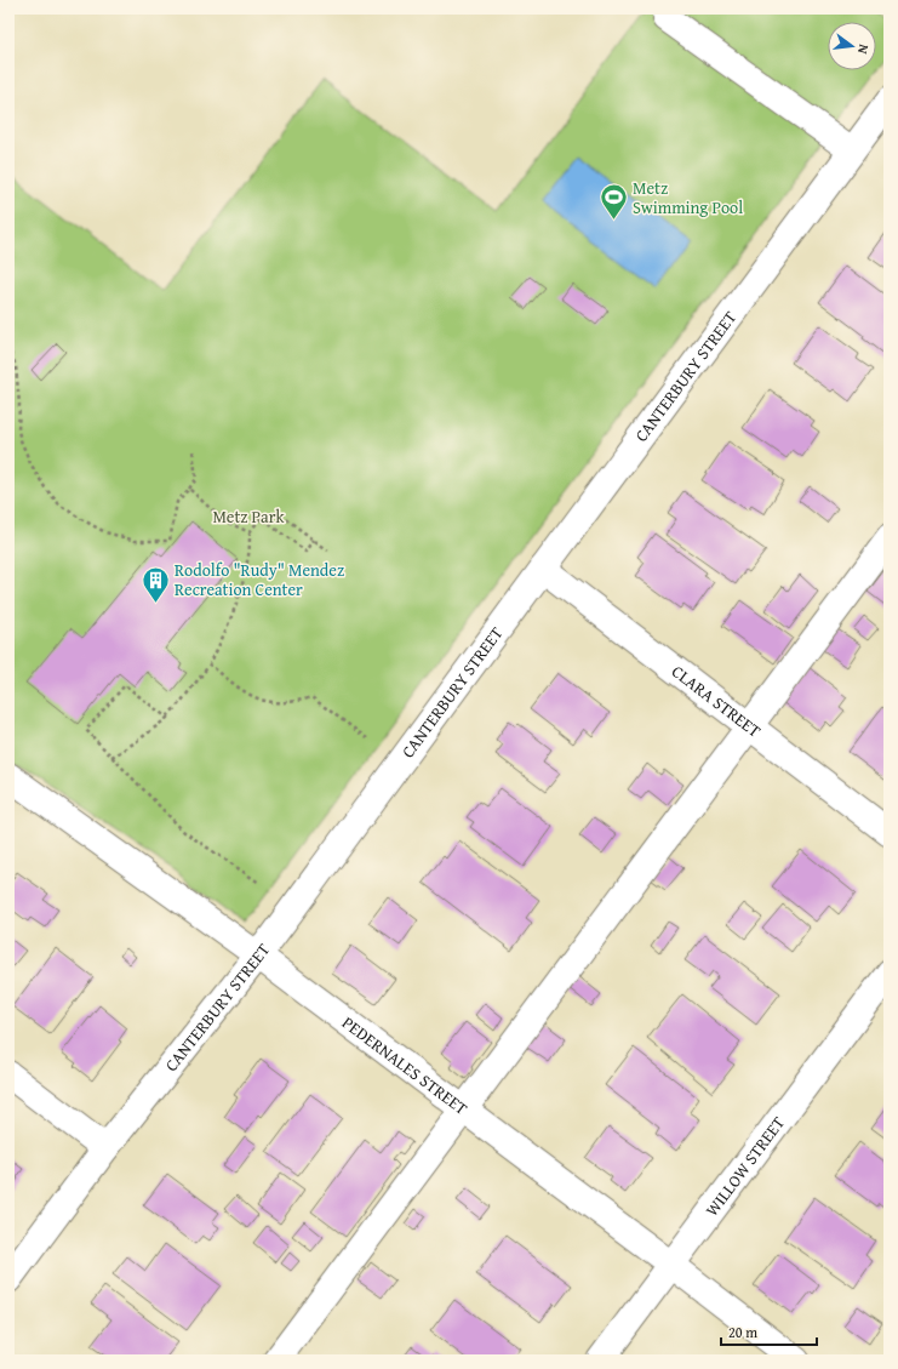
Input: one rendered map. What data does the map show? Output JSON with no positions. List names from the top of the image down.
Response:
{
  "streets": {
    "street": [
      "CANTERBURY STREET",
      "CLARA STREET",
      "PEDERNALES STREET",
      "WILLOW STREET"
    ]
  },
  "crossings": [
    ["CANTERBURY STREET", "CLARA STREET"],
    ["CANTERBURY STREET", "PEDERNALES STREET"],
    ["PEDERNALES STREET", "WILLOW STREET"]
  ],
  "parks": ["Metz Park"],
  "places": {
    "sports": ["Metz Swimming Pool"],
    "building": ["Rodolfo \"Rudy\" Mendez Recreation Center"]
  },
  "scale_bar": "20 m",
  "north": "right"
}
